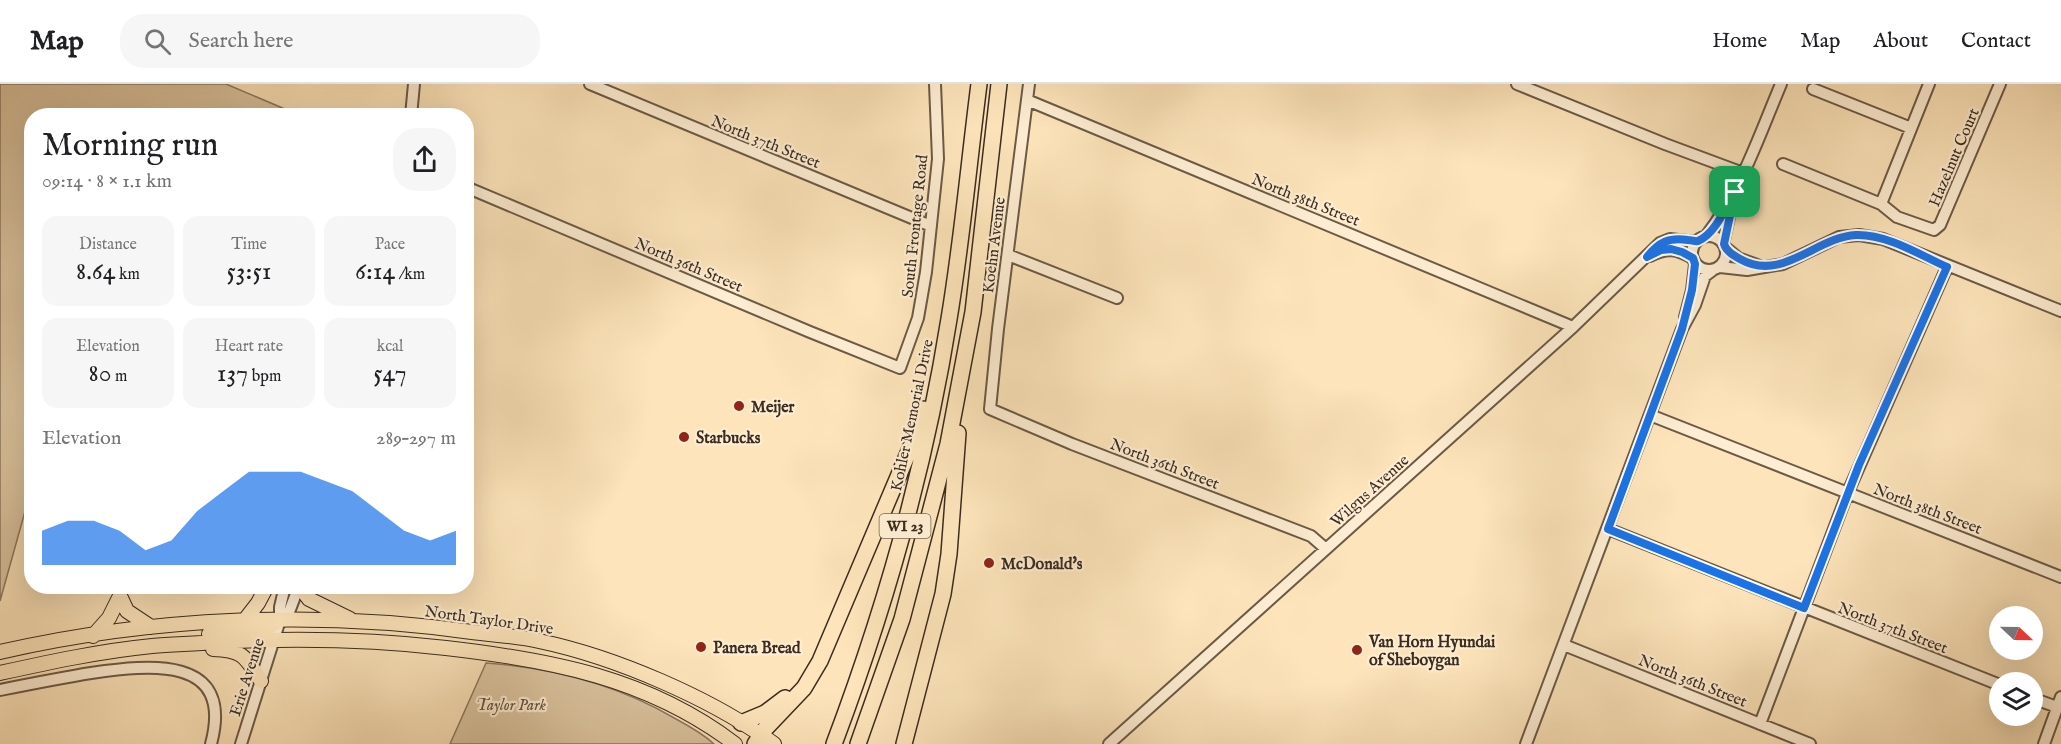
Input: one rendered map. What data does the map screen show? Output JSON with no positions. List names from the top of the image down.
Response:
{
  "streets": {
    "highway": ["Kohler Memorial Drive", "WI 23"],
    "main road": ["North Taylor Drive"],
    "street": [
      "North 37th Street",
      "Hazelnut Court",
      "North 38th Street",
      "South Frontage Road",
      "Koehn Avenue",
      "North 36th Street",
      "Wilgus Avenue",
      "Erie Avenue"
    ]
  },
  "crossings": [
    ["North 37th Street", "South Frontage Road"],
    ["North 38th Street", "Koehn Avenue"],
    ["North 38th Street", "Wilgus Avenue"],
    ["South Frontage Road", "North 36th Street"],
    ["Koehn Avenue", "North 36th Street"],
    ["North 36th Street", "Wilgus Avenue"],
    ["North Taylor Drive", "Erie Avenue"]
  ],
  "parks": ["Taylor Park"],
  "places": [
    "Meijer",
    "Starbucks",
    "McDonald's",
    "Panera Bread",
    "Van Horn Hyundai of Sheboygan"
  ],
  "north": "right",
  "page": {
    "header": "Map",
    "search": "Search here",
    "nav": [
      "Home",
      "Map",
      "About",
      "Contact"
    ],
    "heading": ["Morning run", "09:14 · 8 × 1.1 km"],
    "stats": [
      ["Distance", "8.64 km"],
      ["Time", "53:51"],
      ["Pace", "6:14 /km"],
      ["Elevation", "80 m"],
      ["Heart rate", "137 bpm"],
      ["kcal", "547"]
    ],
    "chart": ["Elevation", "289–297 m"]
  }
}
